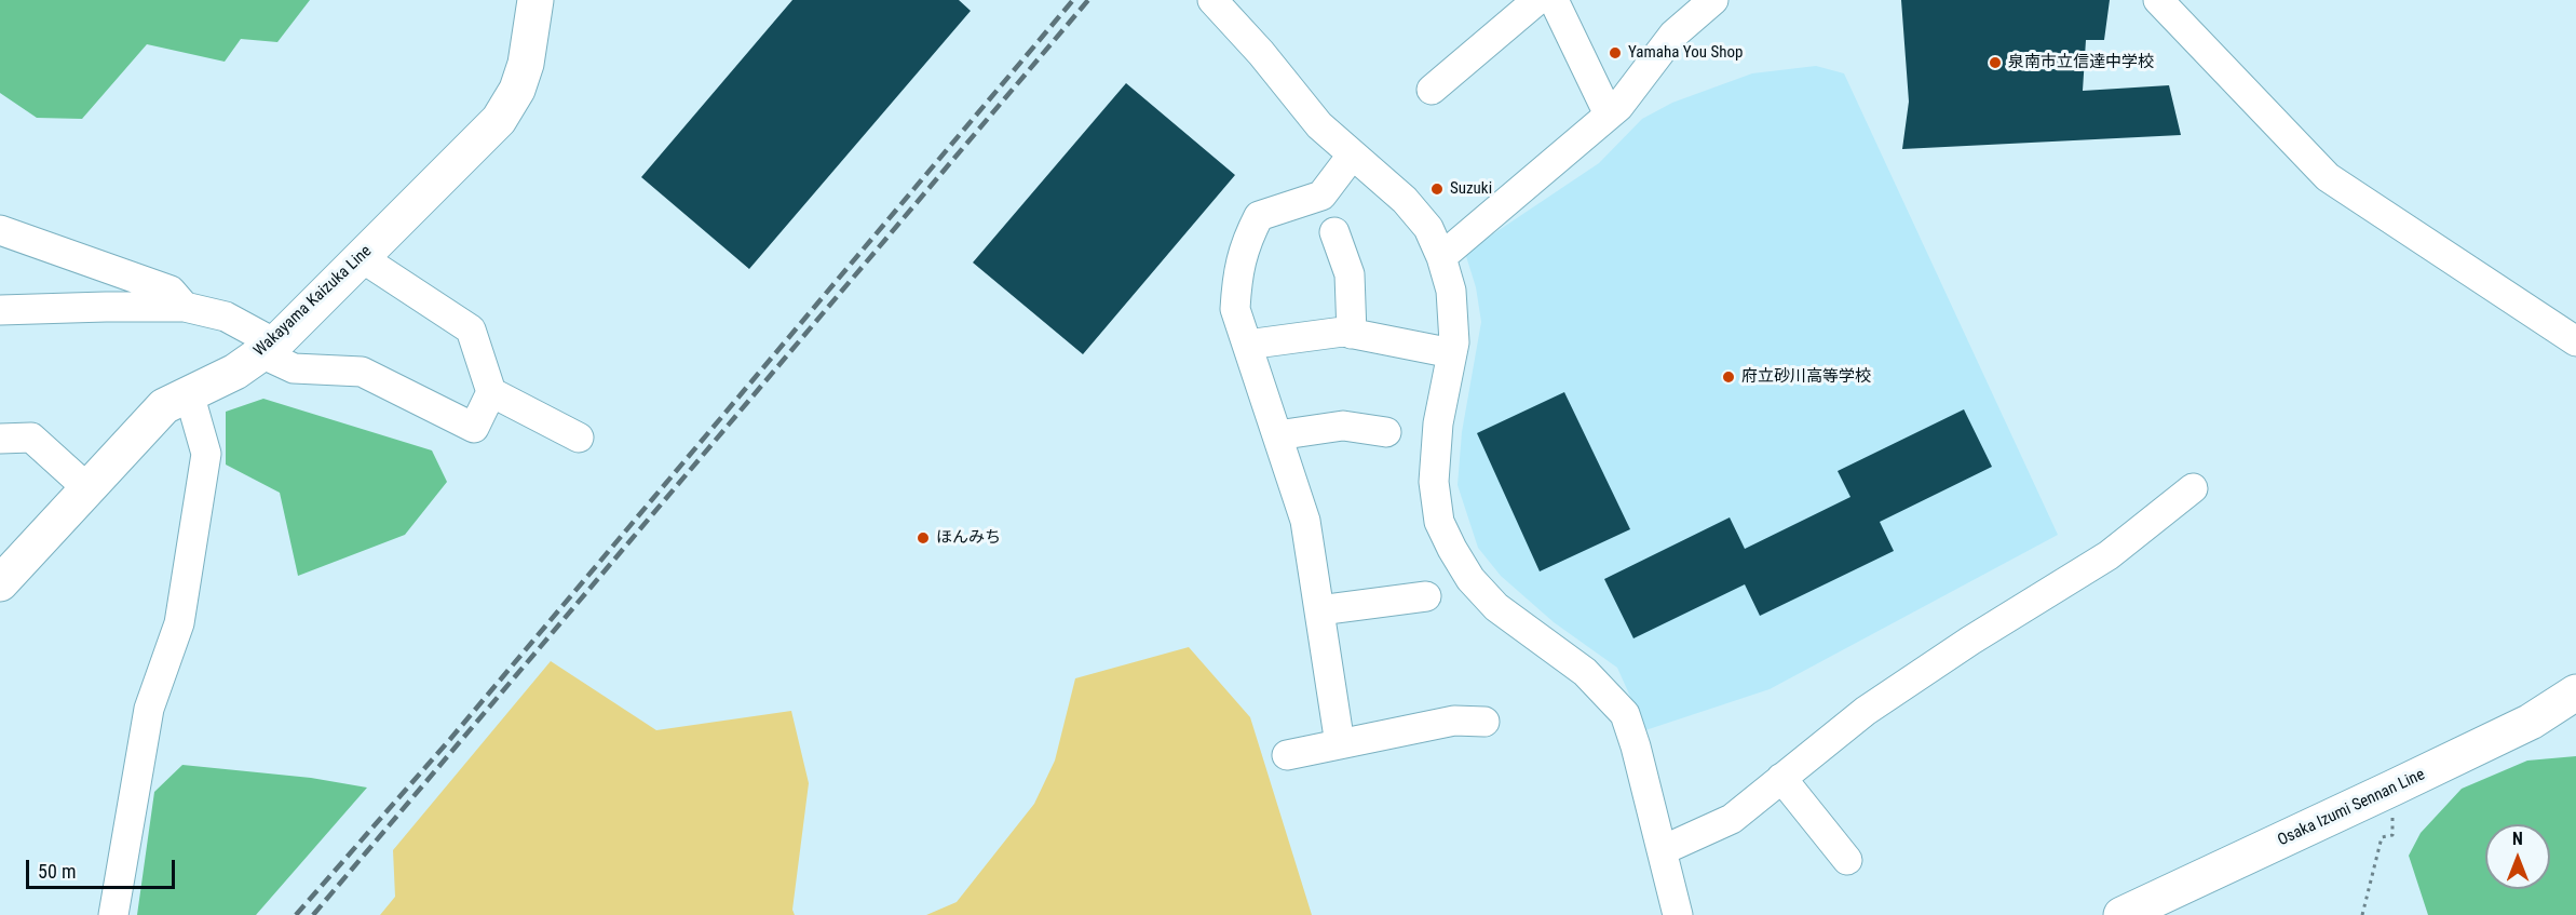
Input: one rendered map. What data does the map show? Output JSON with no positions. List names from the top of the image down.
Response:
{
  "streets": {
    "main road": ["Wakayama Kaizuka Line", "Osaka Izumi Sennan Line"]
  },
  "places": [
    "Yamaha You Shop",
    "泉南市立信達中学校",
    "Suzuki",
    "府立砂川高等学校",
    "ほんみち"
  ],
  "scale_bar": "50 m",
  "north": "top"
}
